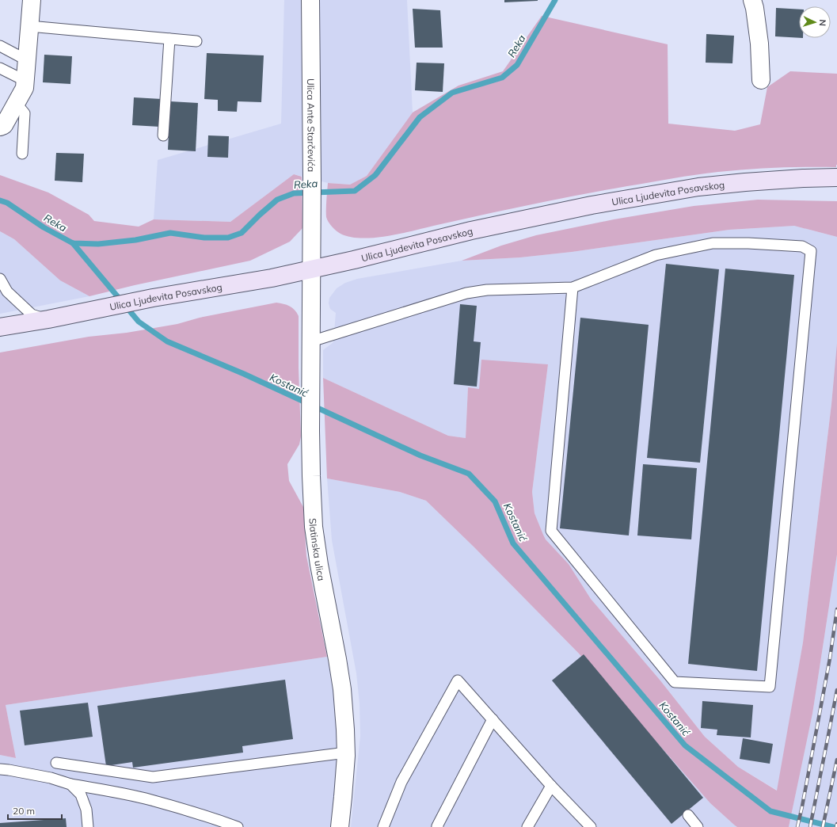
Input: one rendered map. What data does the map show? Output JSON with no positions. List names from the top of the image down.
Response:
{
  "streets": {
    "main road": ["Ulica Ljudevita Posavskog"],
    "street": ["Ulica Ante Starčevića", "Slatinska ulica"]
  },
  "crossings": [
    ["Ulica Ante Starčevića", "Ulica Ljudevita Posavskog"],
    ["Ulica Ante Starčevića", "Slatinska ulica"],
    ["Ulica Ljudevita Posavskog", "Slatinska ulica"]
  ],
  "water": ["Reka", "Kostanić"],
  "scale_bar": "20 m",
  "north": "right"
}
